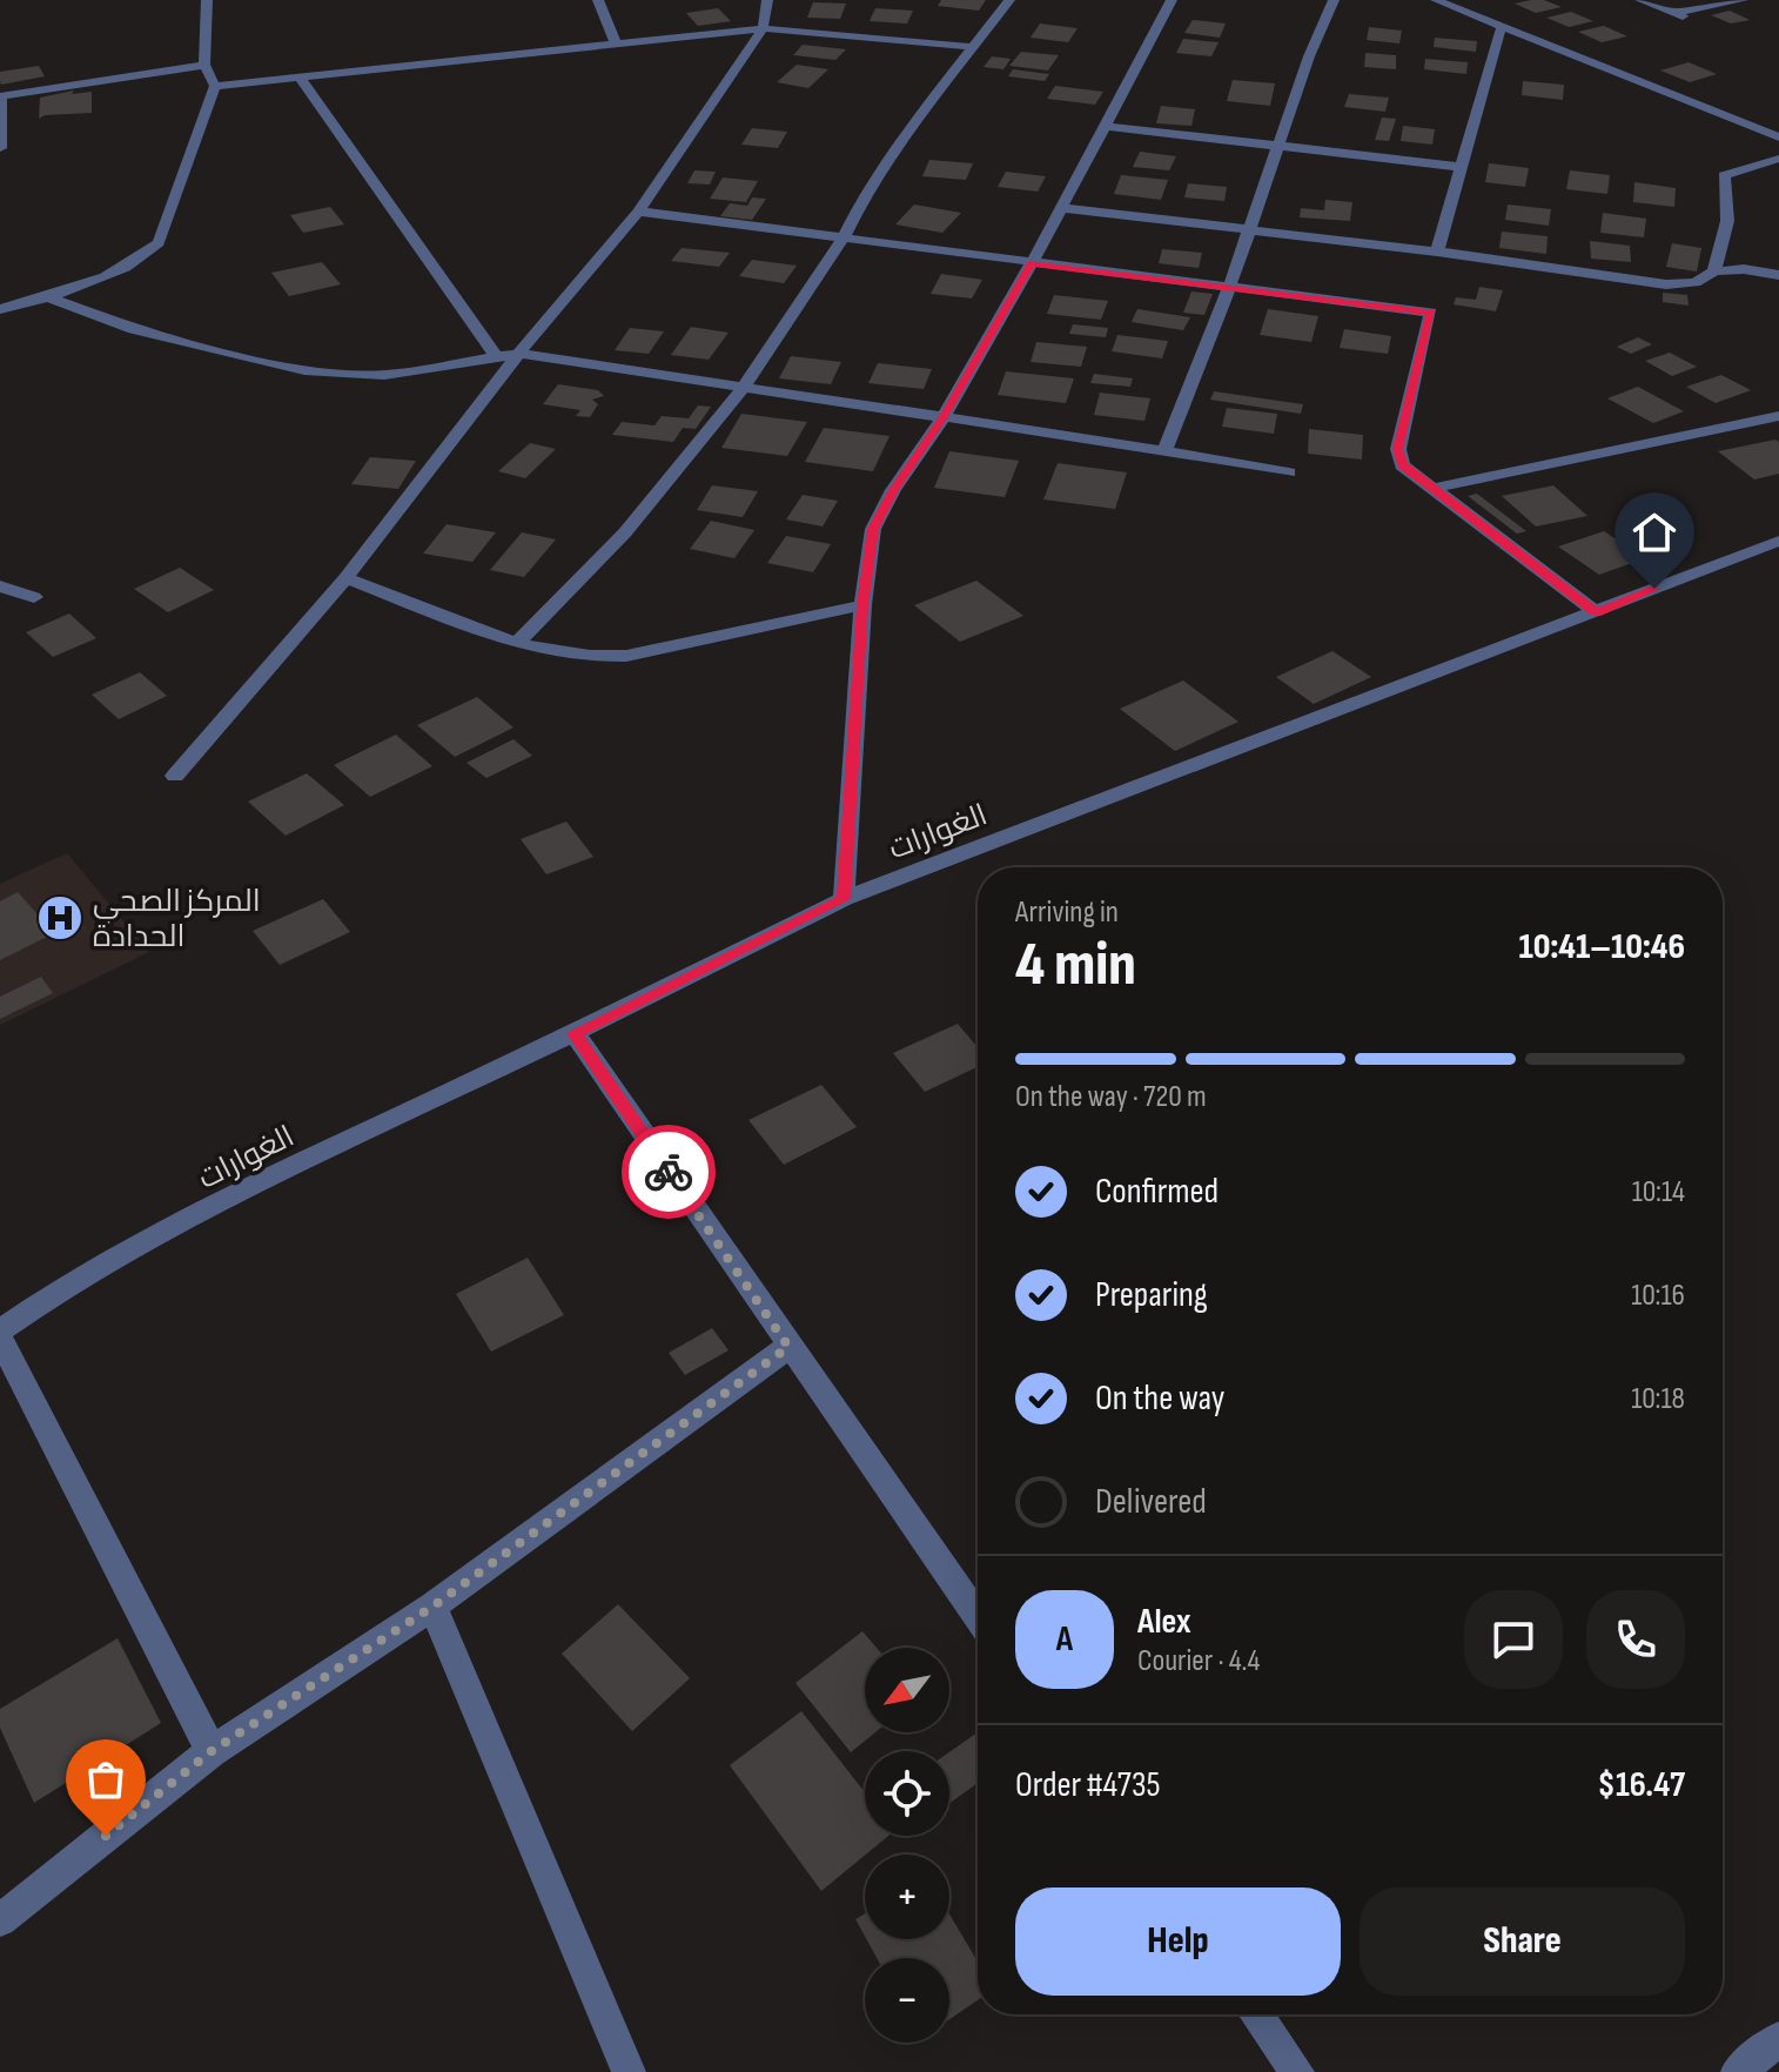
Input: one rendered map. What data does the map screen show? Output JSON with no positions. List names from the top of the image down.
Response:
{
  "streets": {
    "street": ["الغوارات"]
  },
  "places": {
    "hospital": ["المركز الصحي الحدادة"]
  },
  "north": "bottom left",
  "page": {
    "heading": ["4 min", "Arriving in", "10:41–10:46"],
    "panel": [
      "Alex",
      "Courier · 4.4",
      "Order #4735",
      "$16.47"
    ],
    "bar": "On the way · 720 m",
    "list": [
      ["Confirmed", "10:14"],
      ["Preparing", "10:16"],
      ["On the way", "10:18"],
      "Delivered"
    ],
    "round": "A",
    "map_buttons": ["+", "−"],
    "buttons": ["Help", "Share"]
  }
}
